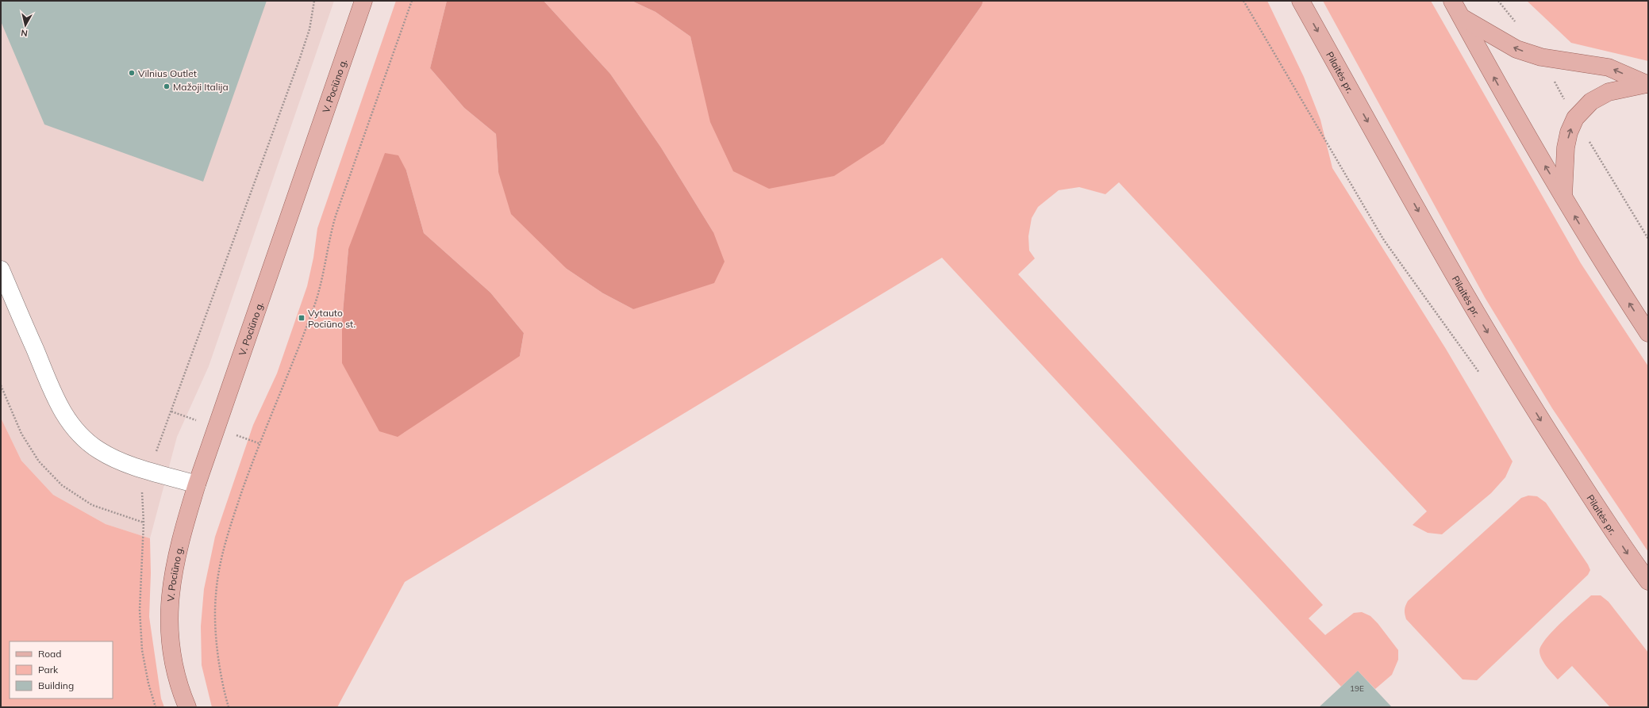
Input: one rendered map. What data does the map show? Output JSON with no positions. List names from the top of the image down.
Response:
{
  "streets": {
    "main road": ["Pilaitės pr.", "V. Pociūno g."]
  },
  "places": {
    "other": ["Vilnius Outlet", "Mažoji Italija"],
    "transit": ["Vytauto Pociūno st."]
  },
  "house_numbers": ["19E"],
  "legend": ["Road", "Park", "Building"],
  "north": "bottom"
}
